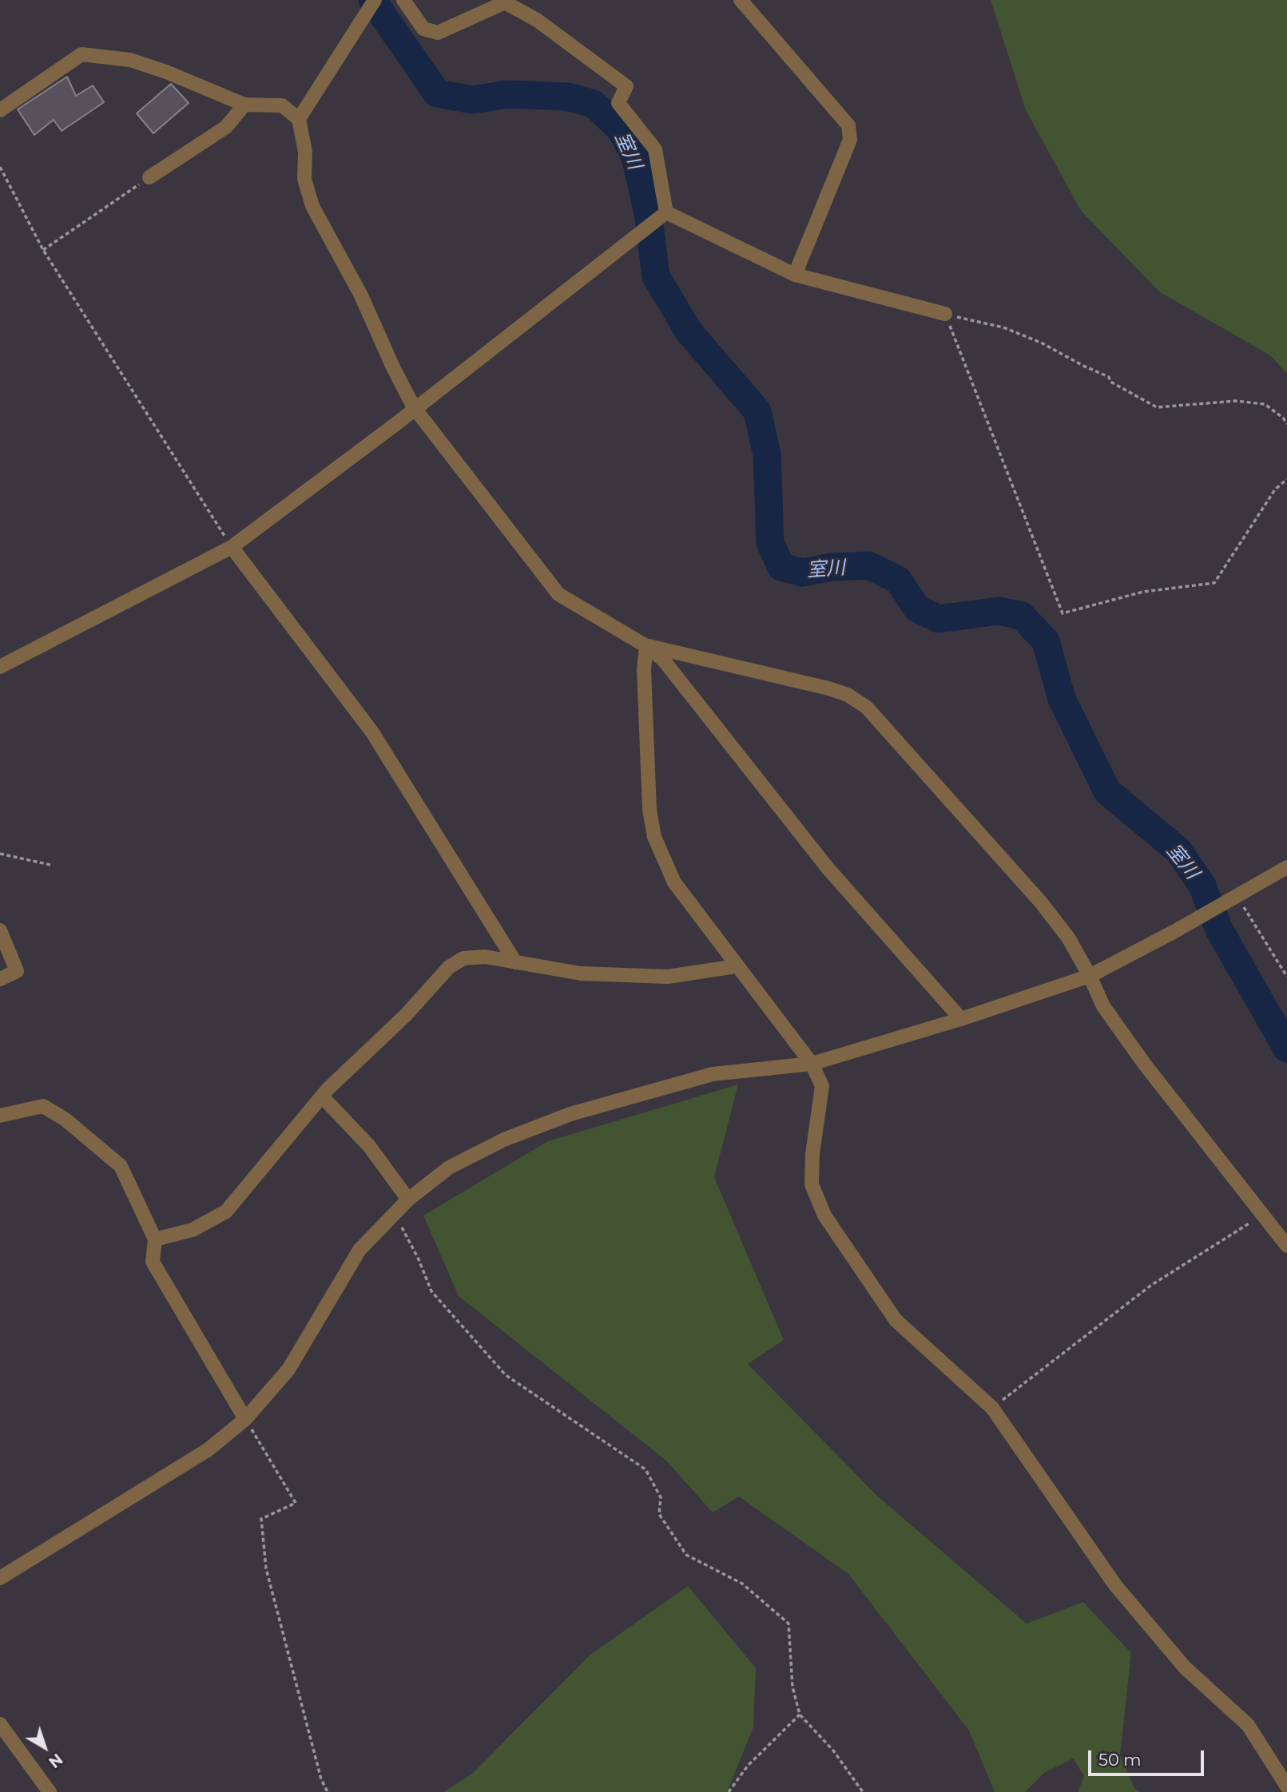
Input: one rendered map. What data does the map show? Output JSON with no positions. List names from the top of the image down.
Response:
{
  "water": ["室川"],
  "scale_bar": "50 m",
  "north": "bottom right"
}
